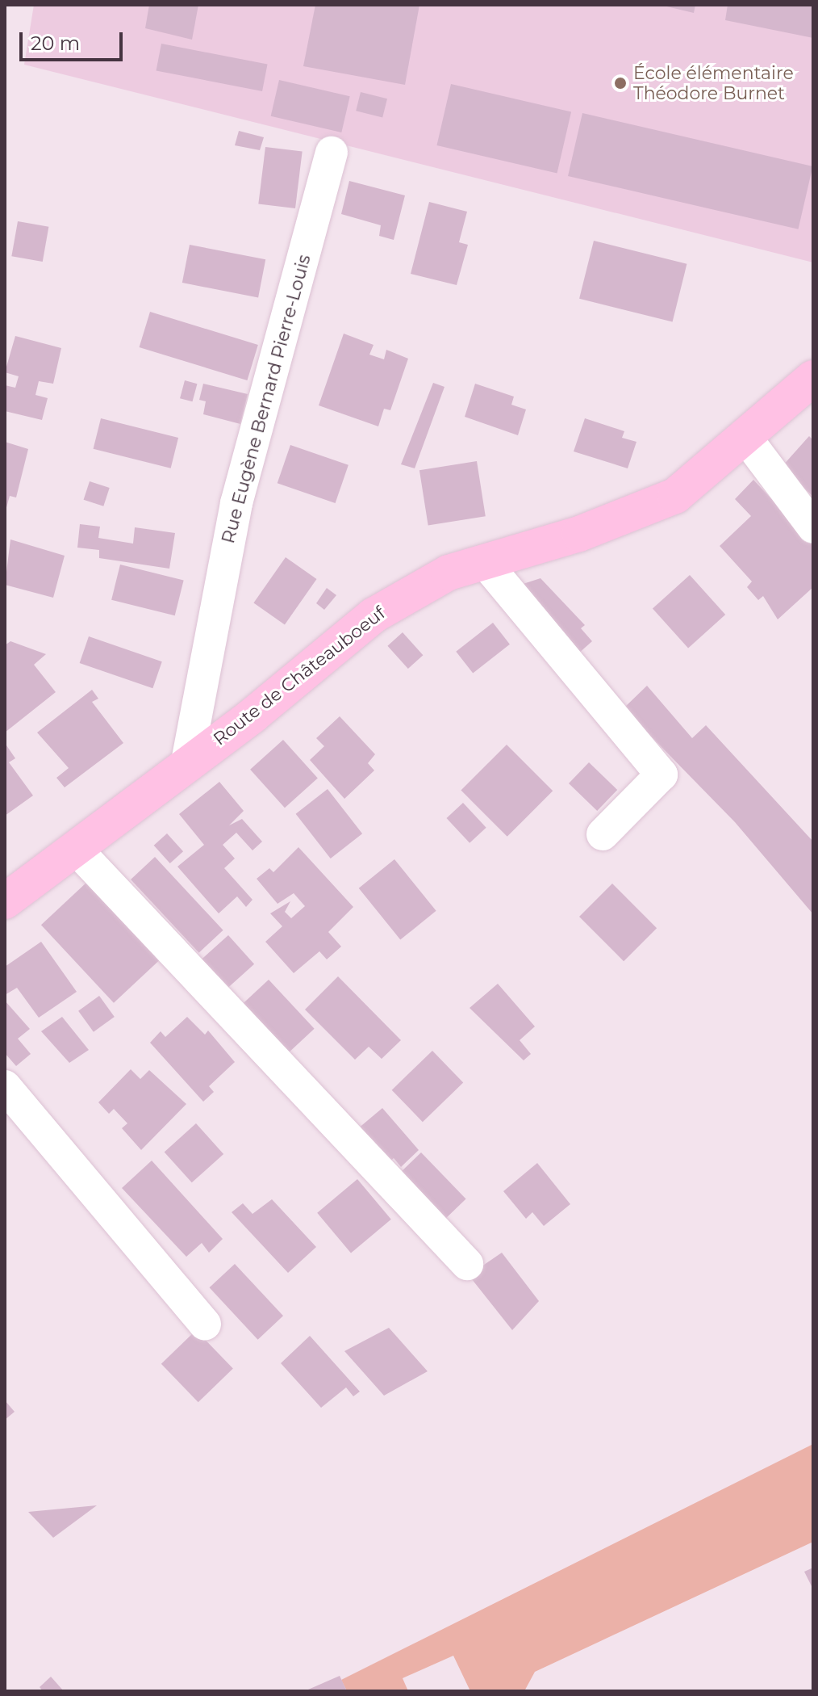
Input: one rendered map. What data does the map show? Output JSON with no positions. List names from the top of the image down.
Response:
{
  "streets": {
    "main road": ["Route de Châteauboeuf"],
    "street": ["Rue Eugène Bernard Pierre-Louis"]
  },
  "crossings": [
    ["Rue Eugène Bernard Pierre-Louis", "Route de Châteauboeuf"]
  ],
  "places": ["École élémentaire Théodore Burnet"],
  "scale_bar": "20 m"
}
